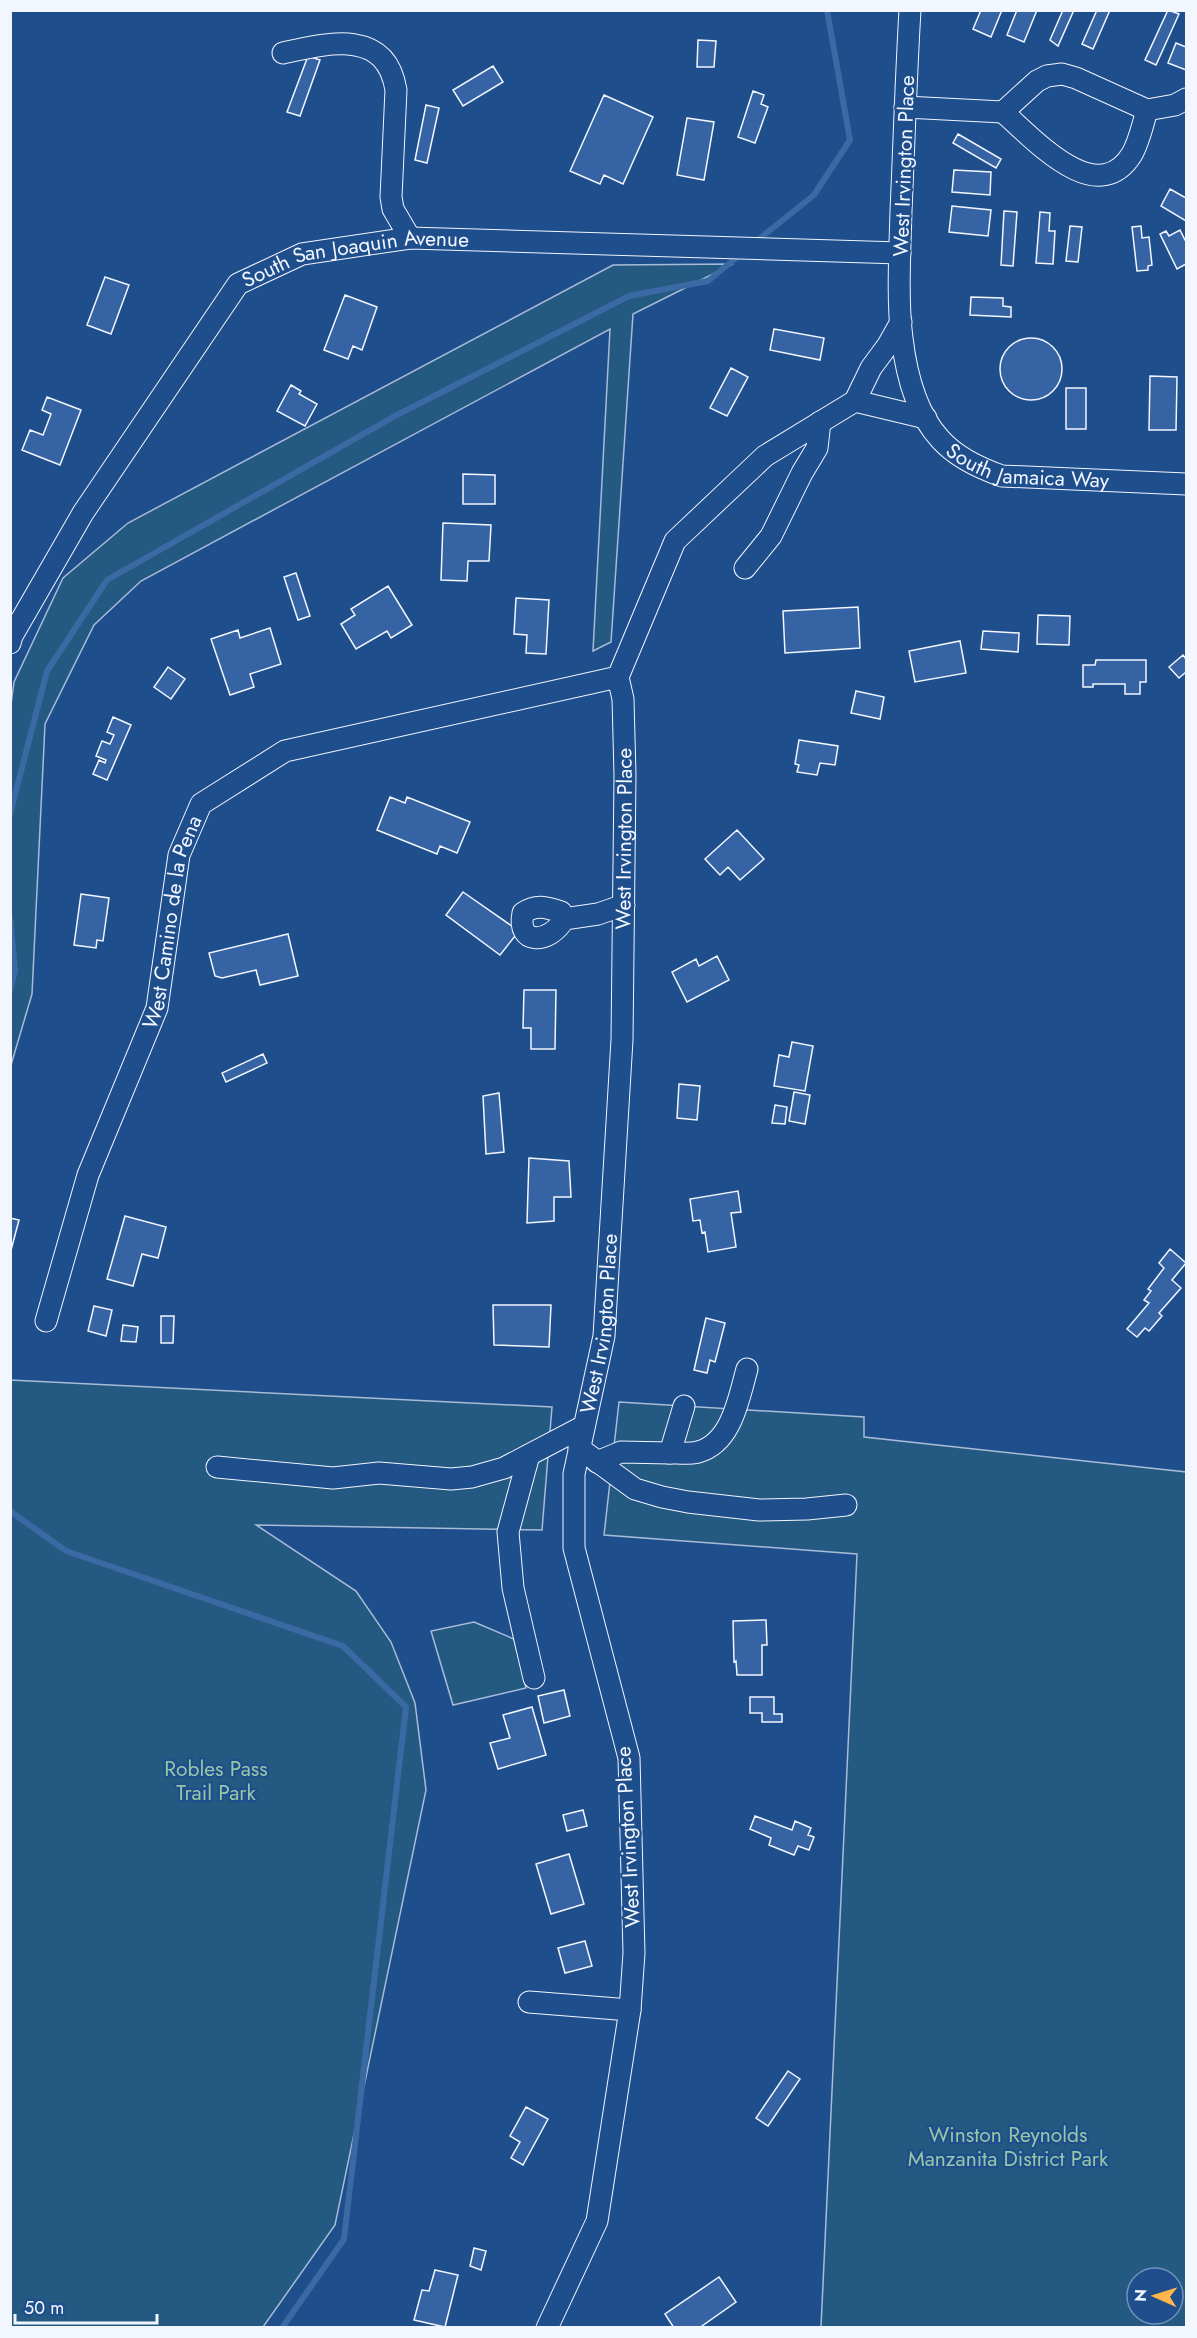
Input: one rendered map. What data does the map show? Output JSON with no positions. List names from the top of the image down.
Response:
{
  "streets": {
    "street": [
      "West Irvington Place",
      "South San Joaquin Avenue",
      "South Jamaica Way",
      "West Camino de la Pena"
    ]
  },
  "crossings": [
    ["West Irvington Place", "South San Joaquin Avenue"],
    ["West Irvington Place", "South Jamaica Way"],
    ["West Irvington Place", "West Camino de la Pena"]
  ],
  "parks": ["Robles Pass Trail Park", "Winston Reynolds Manzanita District Park"],
  "scale_bar": "50 m",
  "north": "left"
}
